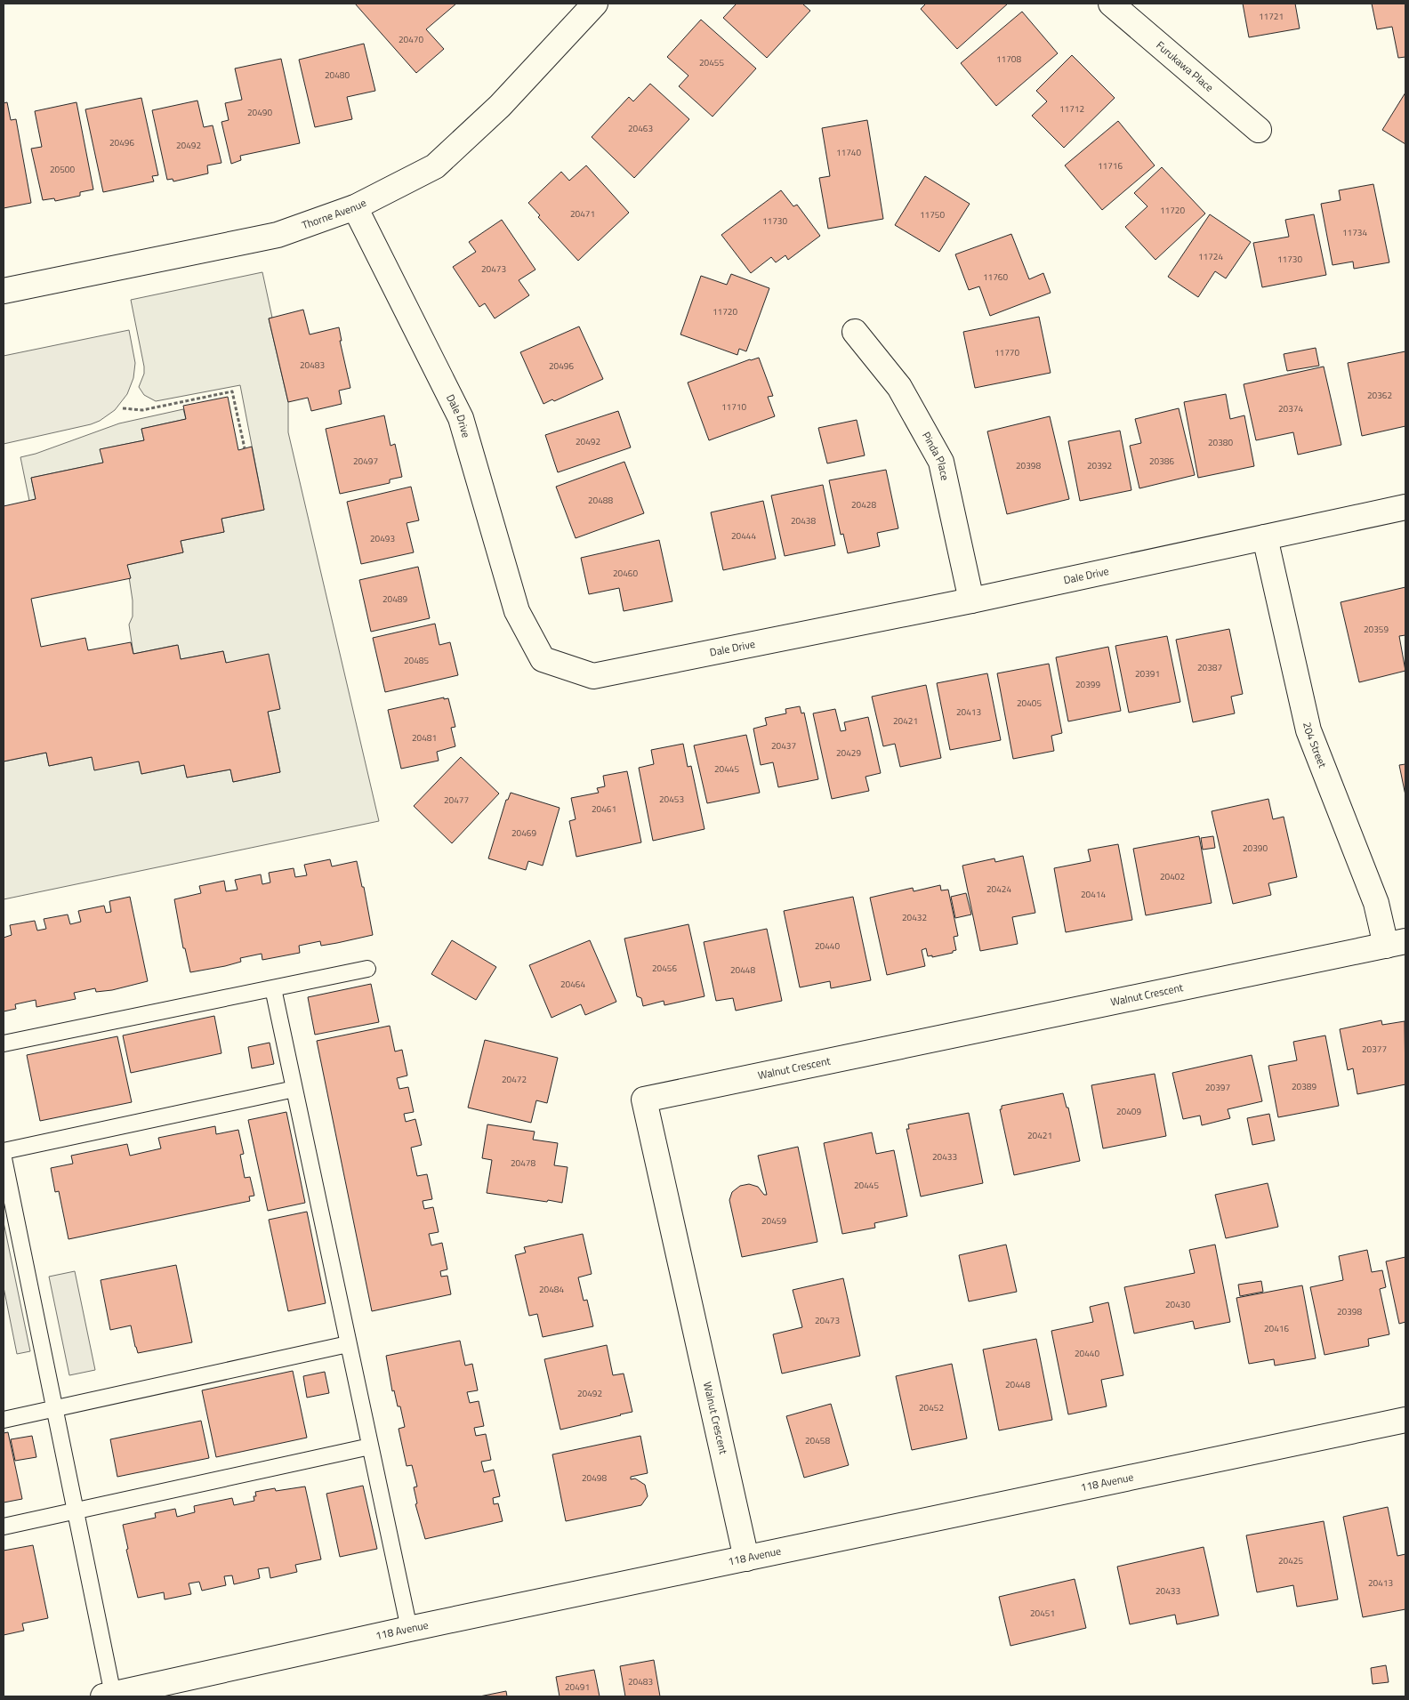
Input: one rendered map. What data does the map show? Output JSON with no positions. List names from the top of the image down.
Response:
{
  "streets": {
    "street": [
      "Furukawa Place",
      "Thorne Avenue",
      "Dale Drive",
      "Pinda Place",
      "204 Street",
      "Walnut Crescent",
      "118 Avenue"
    ]
  },
  "crossings": [
    ["Thorne Avenue", "Dale Drive"],
    ["Dale Drive", "Pinda Place"],
    ["Dale Drive", "204 Street"],
    ["204 Street", "Walnut Crescent"],
    ["Walnut Crescent", "118 Avenue"]
  ],
  "house_numbers": [
    "11721",
    "20470",
    "11708",
    "20455",
    "20480",
    "11712",
    "20490",
    "20463",
    "20496",
    "20492",
    "11740",
    "11716",
    "20500",
    "11720",
    "20471",
    "11750",
    "11730",
    "11734",
    "11724",
    "11730",
    "20473",
    "11760",
    "11720",
    "11770",
    "20483",
    "20496",
    "20362",
    "11710",
    "20374",
    "20492",
    "20380",
    "20497",
    "20386",
    "20398",
    "20392",
    "20488",
    "20428",
    "20438",
    "20444",
    "20493",
    "20460",
    "20489",
    "20359",
    "20485",
    "20387",
    "20391",
    "20399",
    "20405",
    "20413",
    "20421",
    "20481",
    "20437",
    "20429",
    "20445",
    "20453",
    "20477",
    "20461",
    "20469",
    "20390",
    "20402",
    "20424",
    "20414",
    "20432",
    "20440",
    "20456",
    "20448",
    "20464",
    "20377",
    "20472",
    "20389",
    "20397",
    "20409",
    "20421",
    "20433",
    "20478",
    "20445",
    "20459",
    "20484",
    "20430",
    "20398",
    "20473",
    "20416",
    "20440",
    "20448",
    "20492",
    "20452",
    "20458",
    "20498",
    "20425",
    "20413",
    "20433",
    "20451",
    "20483",
    "20491"
  ]
}
